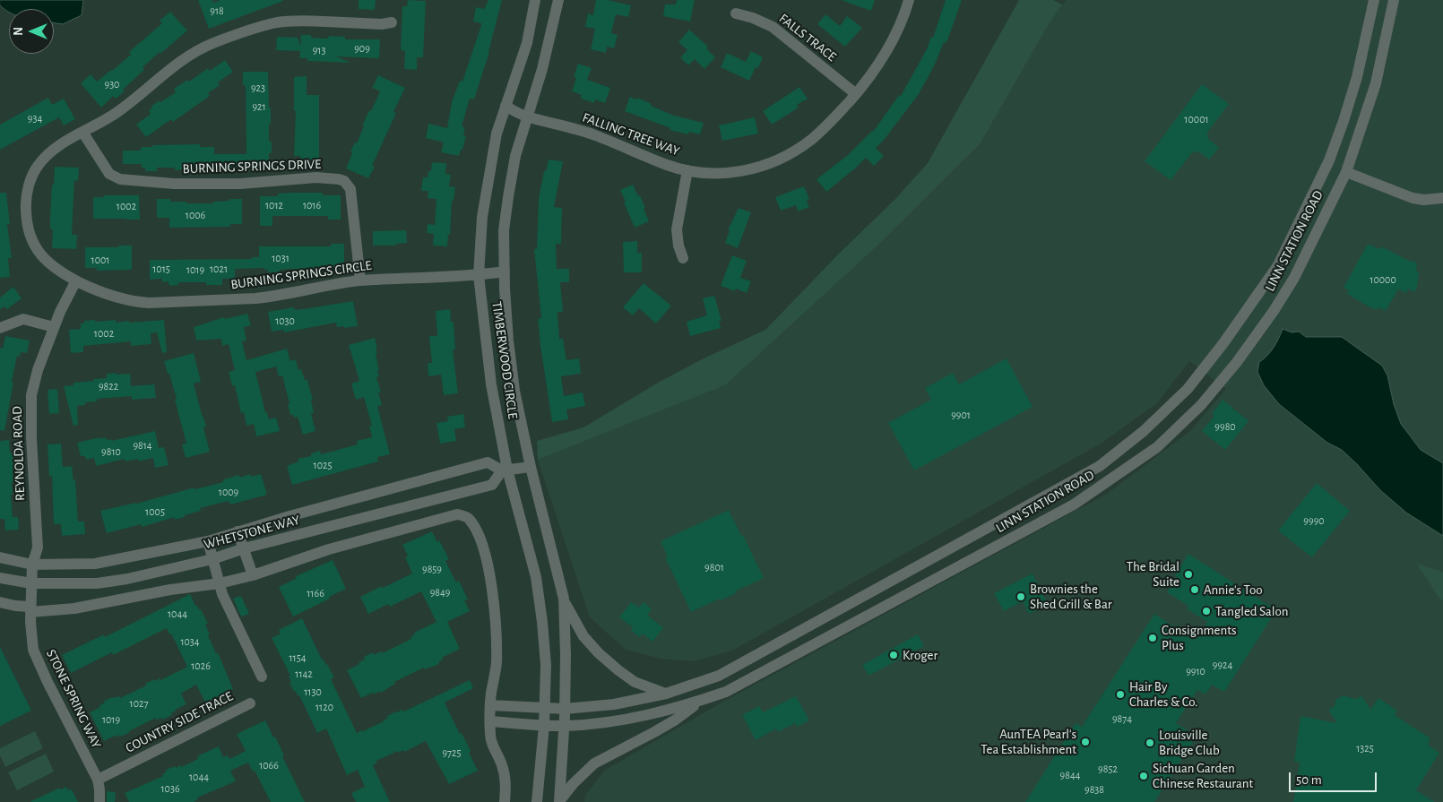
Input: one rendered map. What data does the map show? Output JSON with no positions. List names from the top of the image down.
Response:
{
  "streets": {
    "street": [
      "FALLS TRACE",
      "FALLING TREE WAY",
      "BURNING SPRINGS DRIVE",
      "LINN STATION ROAD",
      "BURNING SPRINGS CIRCLE",
      "TIMBERWOOD CIRCLE",
      "REYNOLDA ROAD",
      "WHETSTONE WAY",
      "STONE SPRING WAY",
      "COUNTRY SIDE TRACE"
    ]
  },
  "crossings": [
    ["FALLS TRACE", "FALLING TREE WAY"],
    ["FALLING TREE WAY", "TIMBERWOOD CIRCLE"],
    ["BURNING SPRINGS DRIVE", "BURNING SPRINGS CIRCLE"],
    ["LINN STATION ROAD", "TIMBERWOOD CIRCLE"],
    ["BURNING SPRINGS CIRCLE", "TIMBERWOOD CIRCLE"],
    ["BURNING SPRINGS CIRCLE", "REYNOLDA ROAD"],
    ["TIMBERWOOD CIRCLE", "WHETSTONE WAY"],
    ["REYNOLDA ROAD", "WHETSTONE WAY"],
    ["REYNOLDA ROAD", "STONE SPRING WAY"],
    ["STONE SPRING WAY", "COUNTRY SIDE TRACE"]
  ],
  "places": [
    "The Bridal Suite",
    "Annie's Too",
    "Brownies the Shed Grill & Bar",
    "Tangled Salon",
    "Consignments Plus",
    "Kroger",
    "Hair By Charles & Co.",
    "AunTEA Pearl's Tea Establishment",
    "Louisville Bridge Club",
    "Sichuan Garden Chinese Restaurant"
  ],
  "house_numbers": [
    "918",
    "909",
    "913",
    "930",
    "923",
    "921",
    "934",
    "10001",
    "1012",
    "1016",
    "1002",
    "1006",
    "1031",
    "1001",
    "1015",
    "1021",
    "1019",
    "10000",
    "1030",
    "1002",
    "9822",
    "9901",
    "9980",
    "9814",
    "9810",
    "1025",
    "1009",
    "1005",
    "9990",
    "9801",
    "9859",
    "9849",
    "1166",
    "1044",
    "1034",
    "1154",
    "9924",
    "1026",
    "9910",
    "1142",
    "1130",
    "1027",
    "1120",
    "9874",
    "1019",
    "1325",
    "9725",
    "1066",
    "9852",
    "9844",
    "1044",
    "1036",
    "9838"
  ],
  "scale_bar": "50 m",
  "north": "left"
}
